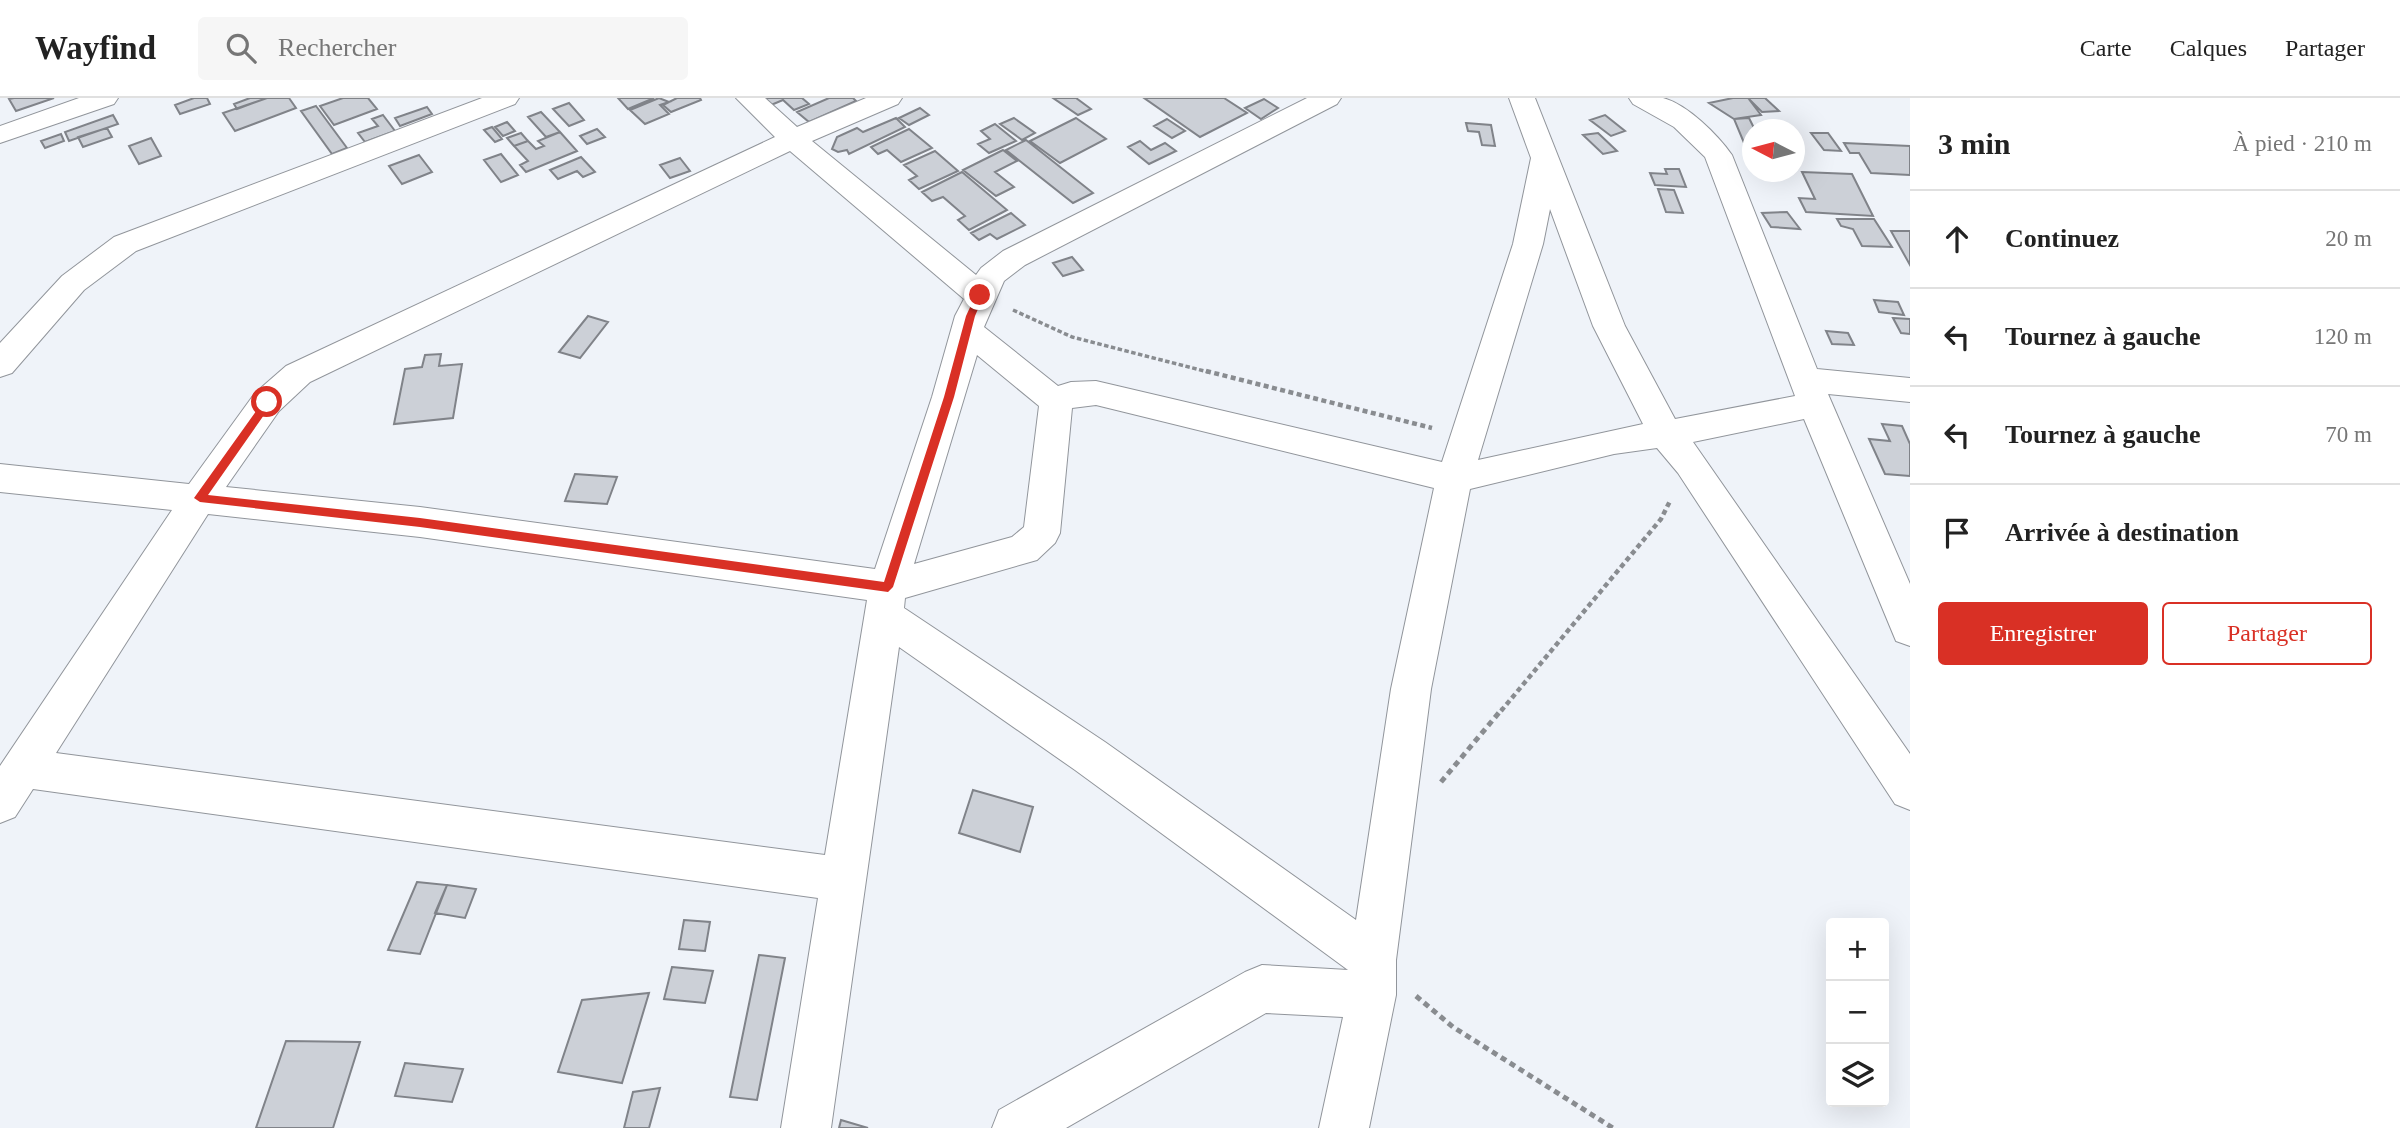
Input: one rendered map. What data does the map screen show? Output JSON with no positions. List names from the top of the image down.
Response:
{
  "north": "left",
  "page": {
    "header": "Wayfind",
    "search": "Rechercher",
    "nav": ["Carte", "Calques", "Partager"],
    "heading": ["3 min", "À pied · 210 m"],
    "list": [
      ["Continuez", "20 m"],
      ["Tournez à gauche", "120 m"],
      ["Tournez à gauche", "70 m"],
      "Arrivée à destination"
    ],
    "buttons": ["Enregistrer", "Partager"],
    "map_buttons": ["+", "−"]
  }
}
